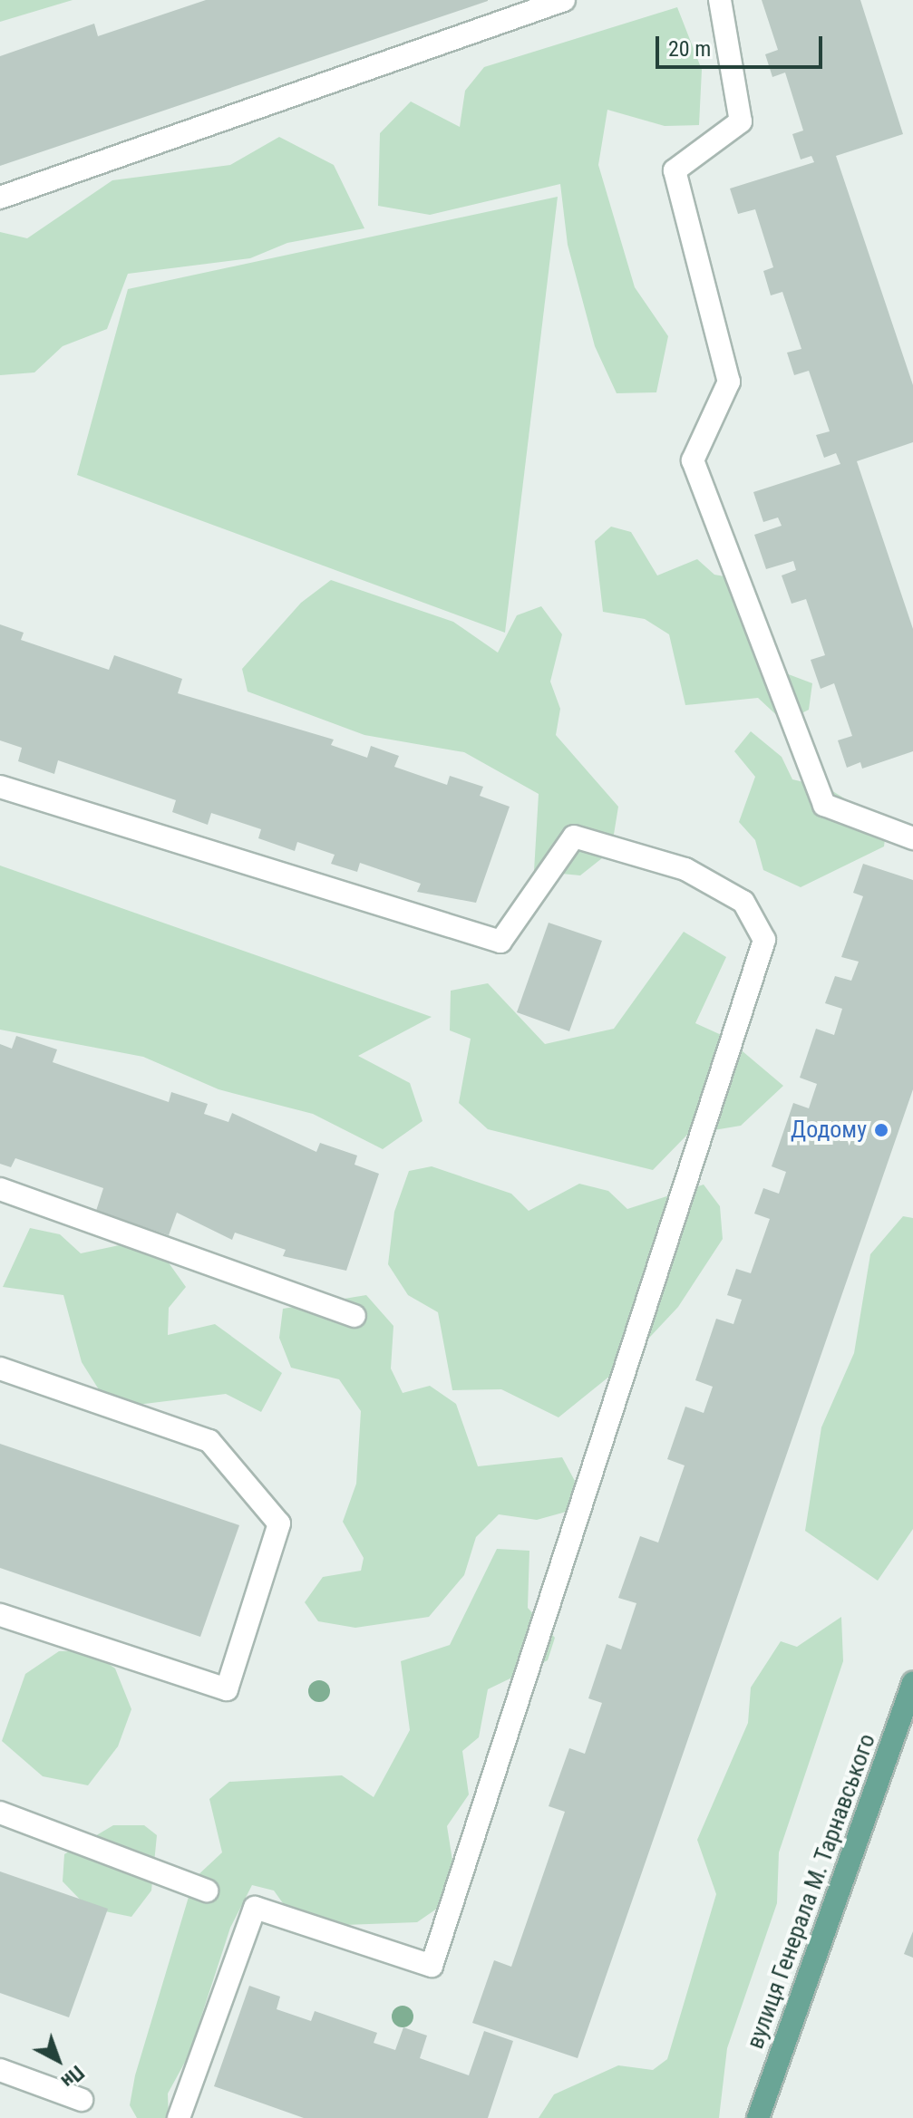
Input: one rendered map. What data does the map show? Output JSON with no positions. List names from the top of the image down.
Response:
{
  "streets": {
    "main road": ["вулиця Генерала М. Тарнавського"]
  },
  "places": ["Додому"],
  "scale_bar": "20 m",
  "north": "bottom right"
}
